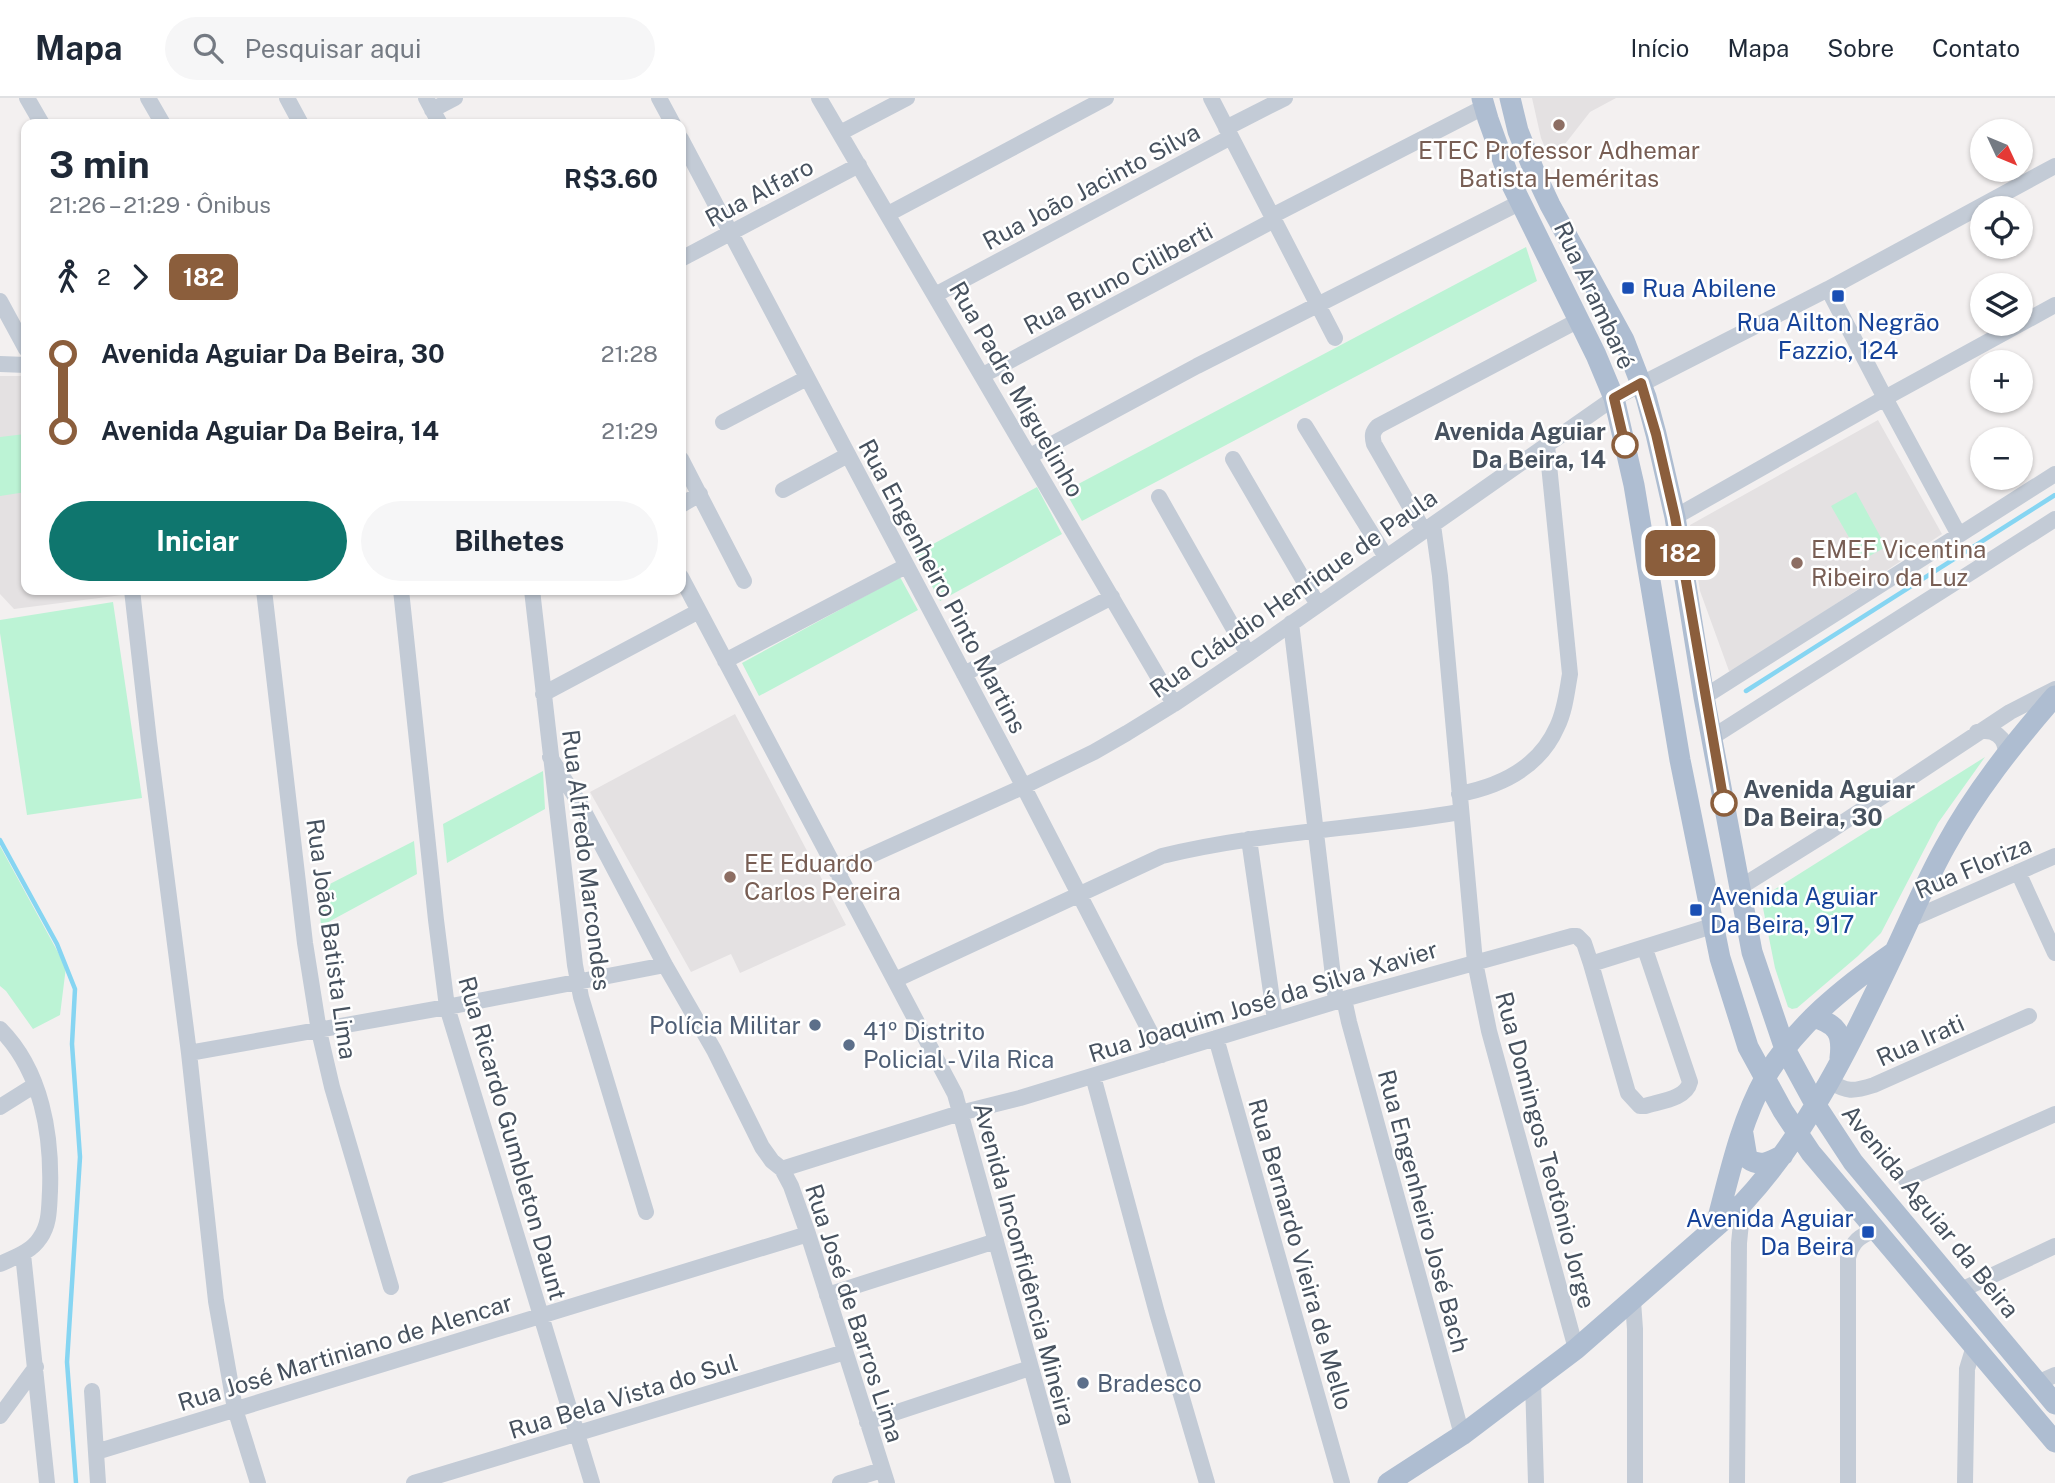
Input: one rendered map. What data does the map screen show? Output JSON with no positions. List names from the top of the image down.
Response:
{
  "streets": {
    "main road": ["Rua Arambaré", "Avenida Aguiar da Beira"],
    "street": [
      "Rua João Jacinto Silva",
      "Rua Alfaro",
      "Rua Bruno Ciliberti",
      "Rua Padre Miguelinho",
      "Rua Engenheiro Pinto Martins",
      "Rua Cláudio Henrique de Paula",
      "Rua Alfredo Marcondes",
      "Rua Floriza",
      "Rua João Batista Lima",
      "Rua Joaquim José da Silva Xavier",
      "Rua Irati",
      "Rua Ricardo Gumbleton Daunt",
      "Rua Domingos Teotônio Jorge",
      "Rua Engenheiro José Bach",
      "Rua Bernardo Vieira de Mello",
      "Avenida Inconfidência Mineira",
      "Rua José de Barros Lima",
      "Rua José Martiniano de Alencar",
      "Rua Bela Vista do Sul"
    ]
  },
  "crossings": [
    ["Rua João Jacinto Silva", "Rua Padre Miguelinho"],
    ["Rua Alfaro", "Rua Padre Miguelinho"],
    ["Rua Alfaro", "Rua Engenheiro Pinto Martins"],
    ["Rua Bruno Ciliberti", "Rua Arambaré"],
    ["Rua Bruno Ciliberti", "Rua Padre Miguelinho"],
    ["Rua Arambaré", "Rua Cláudio Henrique de Paula"],
    ["Rua Arambaré", "Avenida Aguiar da Beira"],
    ["Rua Padre Miguelinho", "Rua Cláudio Henrique de Paula"],
    ["Rua Engenheiro Pinto Martins", "Rua Cláudio Henrique de Paula"],
    ["Rua Engenheiro Pinto Martins", "Rua Joaquim José da Silva Xavier"],
    ["Rua Cláudio Henrique de Paula", "Rua Domingos Teotônio Jorge"],
    ["Rua Cláudio Henrique de Paula", "Rua Engenheiro José Bach"],
    ["Rua Cláudio Henrique de Paula", "Avenida Aguiar da Beira"],
    ["Rua Cláudio Henrique de Paula", "Avenida Inconfidência Mineira"],
    ["Rua Alfredo Marcondes", "Rua José de Barros Lima"],
    ["Rua Joaquim José da Silva Xavier", "Rua Domingos Teotônio Jorge"],
    ["Rua Joaquim José da Silva Xavier", "Rua Engenheiro José Bach"],
    ["Rua Joaquim José da Silva Xavier", "Rua Bernardo Vieira de Mello"],
    ["Rua Joaquim José da Silva Xavier", "Avenida Inconfidência Mineira"],
    ["Rua Joaquim José da Silva Xavier", "Rua José de Barros Lima"],
    ["Rua Ricardo Gumbleton Daunt", "Rua José Martiniano de Alencar"],
    ["Rua Ricardo Gumbleton Daunt", "Rua Bela Vista do Sul"],
    ["Rua José de Barros Lima", "Rua José Martiniano de Alencar"],
    ["Rua José de Barros Lima", "Rua Bela Vista do Sul"]
  ],
  "places": {
    "other": [
      "ETEC Professor Adhemar Batista Heméritas",
      "Avenida Aguiar Da Beira, 14",
      "EMEF Vicentina Ribeiro da Luz",
      "Avenida Aguiar Da Beira, 30",
      "EE Eduardo Carlos Pereira",
      "Polícia Militar",
      "41º Distrito Policial - Vila Rica",
      "Bradesco"
    ],
    "transit": [
      "Rua Abilene",
      "Rua Ailton Negrão Fazzio, 124",
      "Avenida Aguiar Da Beira, 917",
      "Avenida Aguiar Da Beira"
    ]
  },
  "lines": ["bus line 182"],
  "north": "bottom right",
  "page": {
    "header": "Mapa",
    "search": "Pesquisar aqui",
    "nav": [
      "Início",
      "Mapa",
      "Sobre",
      "Contato"
    ],
    "on_map": "182",
    "map_buttons": ["+", "−"],
    "heading": ["3 min", "21:26 – 21:29 · Ônibus", "R$3.60"],
    "legs": ["2", "182"],
    "list": [
      {
        "name": "Avenida Aguiar Da Beira, 30",
        "value": "21:28"
      },
      {
        "name": "Avenida Aguiar Da Beira, 14",
        "value": "21:29"
      }
    ],
    "buttons": ["Iniciar", "Bilhetes"]
  }
}
